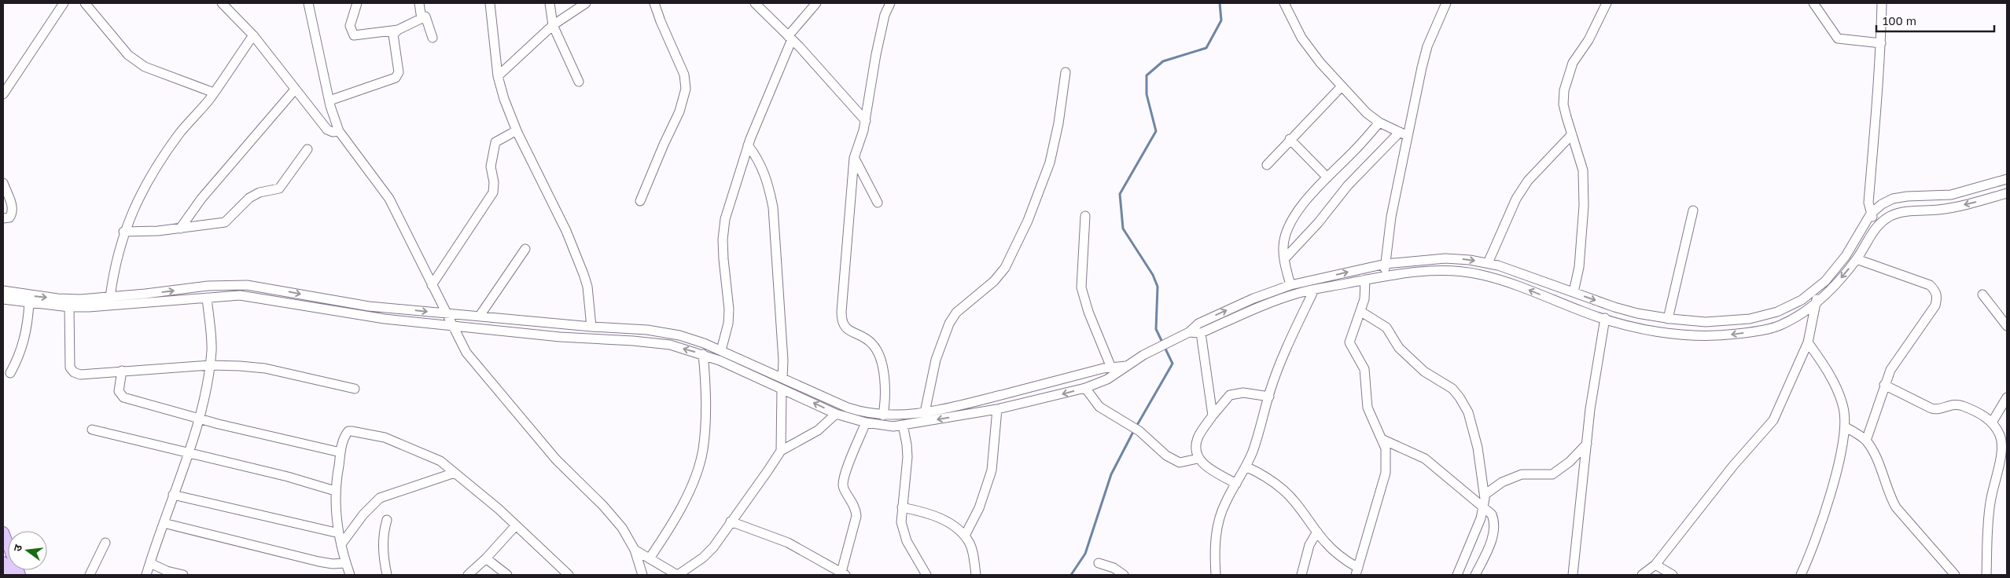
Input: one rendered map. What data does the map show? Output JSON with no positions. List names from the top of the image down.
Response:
{
  "scale_bar": "100 m",
  "north": "left"
}
